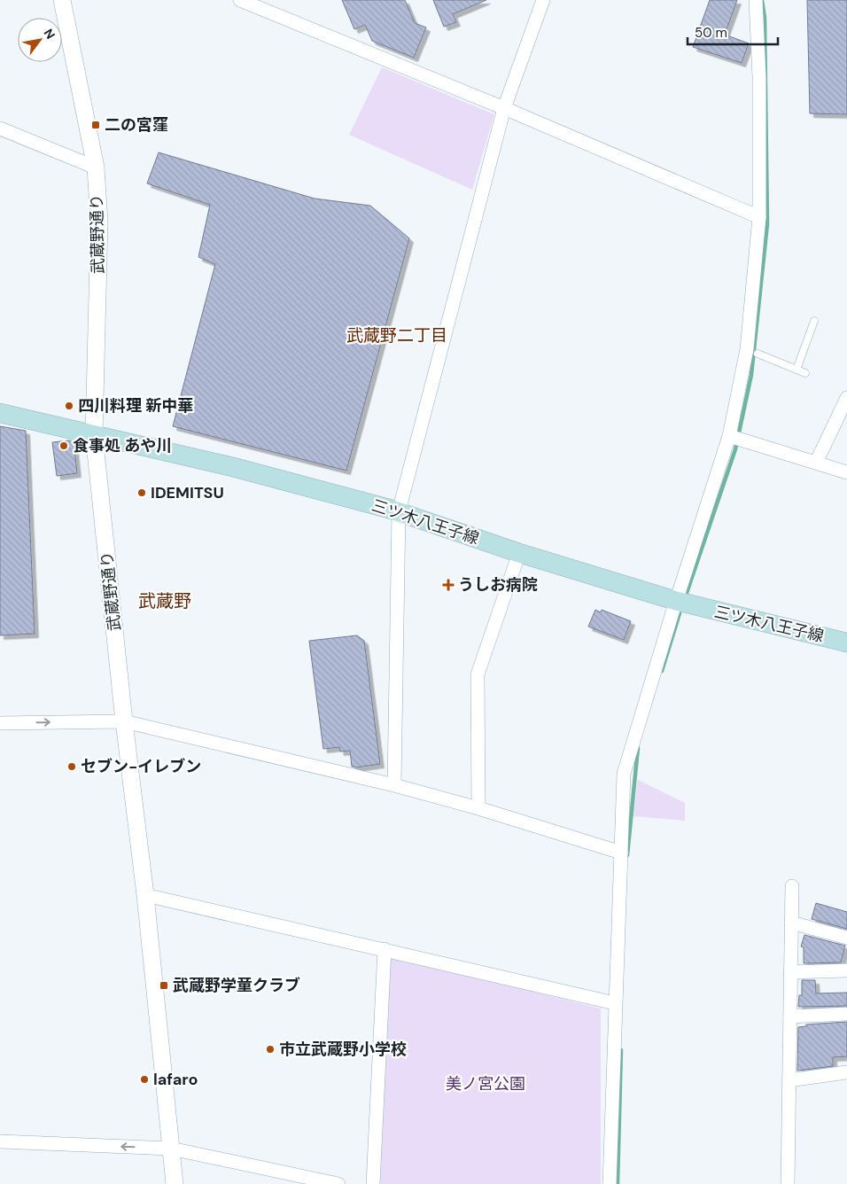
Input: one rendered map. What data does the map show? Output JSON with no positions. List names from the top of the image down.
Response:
{
  "streets": {
    "main road": ["三ツ木八王子線"],
    "street": ["武蔵野通り"]
  },
  "crossings": [
    ["武蔵野通り", "三ツ木八王子線"]
  ],
  "districts": ["武蔵野二丁目", "武蔵野"],
  "parks": ["美ノ宮公園"],
  "places": {
    "transit": ["二の宮窪", "武蔵野学童クラブ"],
    "other": [
      "四川料理 新中華",
      "食事処 あや川",
      "IDEMITSU",
      "セブン-イレブン",
      "市立武蔵野小学校",
      "lafaro"
    ],
    "health": ["うしお病院"]
  },
  "scale_bar": "50 m",
  "north": "top right"
}
